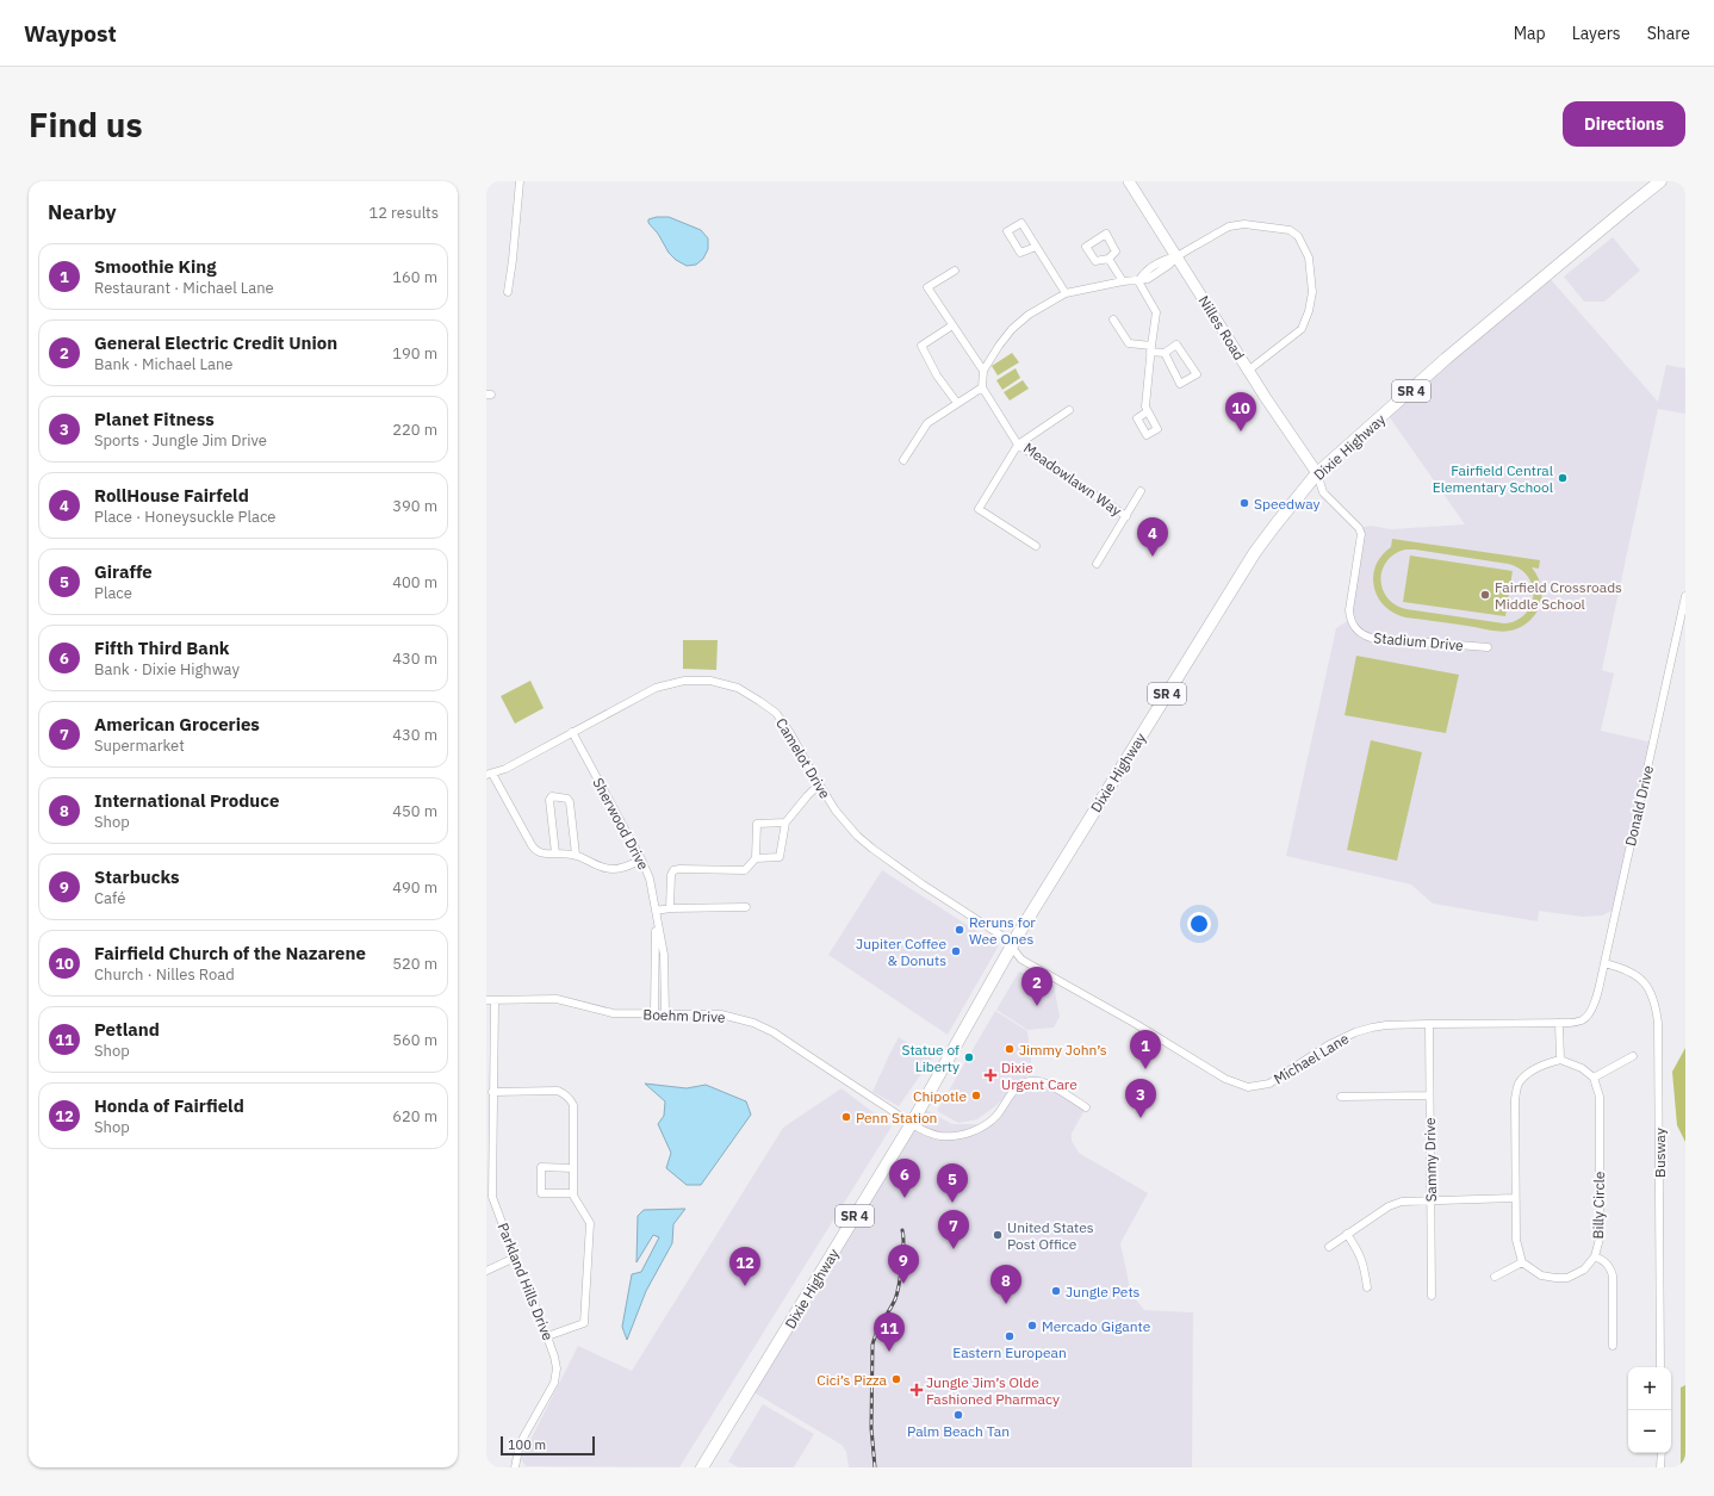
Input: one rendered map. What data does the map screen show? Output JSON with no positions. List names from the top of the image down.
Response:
{
  "streets": {
    "main road": ["SR 4", "Dixie Highway"],
    "street": [
      "Nilles Road",
      "Meadowlawn Way",
      "Stadium Drive",
      "Camelot Drive",
      "Donald Drive",
      "Sherwood Drive",
      "Boehm Drive",
      "Michael Lane",
      "Busway",
      "Sammy Drive",
      "Billy Circle",
      "Parkland Hills Drive"
    ]
  },
  "crossings": [
    ["Nilles Road", "Dixie Highway"],
    ["Nilles Road", "Stadium Drive"],
    ["Dixie Highway", "Stadium Drive"],
    ["Dixie Highway", "Camelot Drive"],
    ["Dixie Highway", "Boehm Drive"],
    ["Dixie Highway", "Michael Lane"],
    ["Camelot Drive", "Sherwood Drive"],
    ["Camelot Drive", "Michael Lane"],
    ["Donald Drive", "Michael Lane"],
    ["Donald Drive", "Busway"],
    ["Sherwood Drive", "Boehm Drive"],
    ["Boehm Drive", "Parkland Hills Drive"],
    ["Michael Lane", "Sammy Drive"]
  ],
  "places": {
    "other": [
      "Fairfield Central Elementary School",
      "Speedway",
      "Fairfield Crossroads Middle School",
      "Reruns for Wee Ones",
      "Jupiter Coffee & Donuts",
      "Jimmy John’s",
      "Statue of Liberty",
      "Chipotle",
      "Penn Station",
      "United States Post Office",
      "Jungle Pets",
      "Mercado Gigante",
      "Eastern European",
      "Cici’s Pizza",
      "Palm Beach Tan"
    ],
    "health": ["Dixie Urgent Care", "Jungle Jim’s Olde Fashioned Pharmacy"]
  },
  "scale_bar": "100 m",
  "page": {
    "header": "Waypost",
    "nav": ["Map", "Layers", "Share"],
    "buttons": "Directions",
    "title": "Find us",
    "heading": ["Nearby", "12 results"],
    "list": [
      {
        "mark": "1",
        "name": "Smoothie King",
        "note": "Restaurant · Michael Lane",
        "value": "160 m"
      },
      {
        "mark": "2",
        "name": "General Electric Credit Union",
        "note": "Bank · Michael Lane",
        "value": "190 m"
      },
      {
        "mark": "3",
        "name": "Planet Fitness",
        "note": "Sports · Jungle Jim Drive",
        "value": "220 m"
      },
      {
        "mark": "4",
        "name": "RollHouse Fairfeld",
        "note": "Place · Honeysuckle Place",
        "value": "390 m"
      },
      {
        "mark": "5",
        "name": "Giraffe",
        "note": "Place",
        "value": "400 m"
      },
      {
        "mark": "6",
        "name": "Fifth Third Bank",
        "note": "Bank · Dixie Highway",
        "value": "430 m"
      },
      {
        "mark": "7",
        "name": "American Groceries",
        "note": "Supermarket",
        "value": "430 m"
      },
      {
        "mark": "8",
        "name": "International Produce",
        "note": "Shop",
        "value": "450 m"
      },
      {
        "mark": "9",
        "name": "Starbucks",
        "note": "Café",
        "value": "490 m"
      },
      {
        "mark": "10",
        "name": "Fairfield Church of the Nazarene",
        "note": "Church · Nilles Road",
        "value": "520 m"
      },
      {
        "mark": "11",
        "name": "Petland",
        "note": "Shop",
        "value": "560 m"
      },
      {
        "mark": "12",
        "name": "Honda of Fairfield",
        "note": "Shop",
        "value": "620 m"
      }
    ],
    "pins": [
      "10",
      "4",
      "2",
      "1",
      "3",
      "6",
      "5",
      "7",
      "9",
      "12",
      "8",
      "11"
    ],
    "map_buttons": ["+", "−"],
    "scale": "100 m"
  }
}
